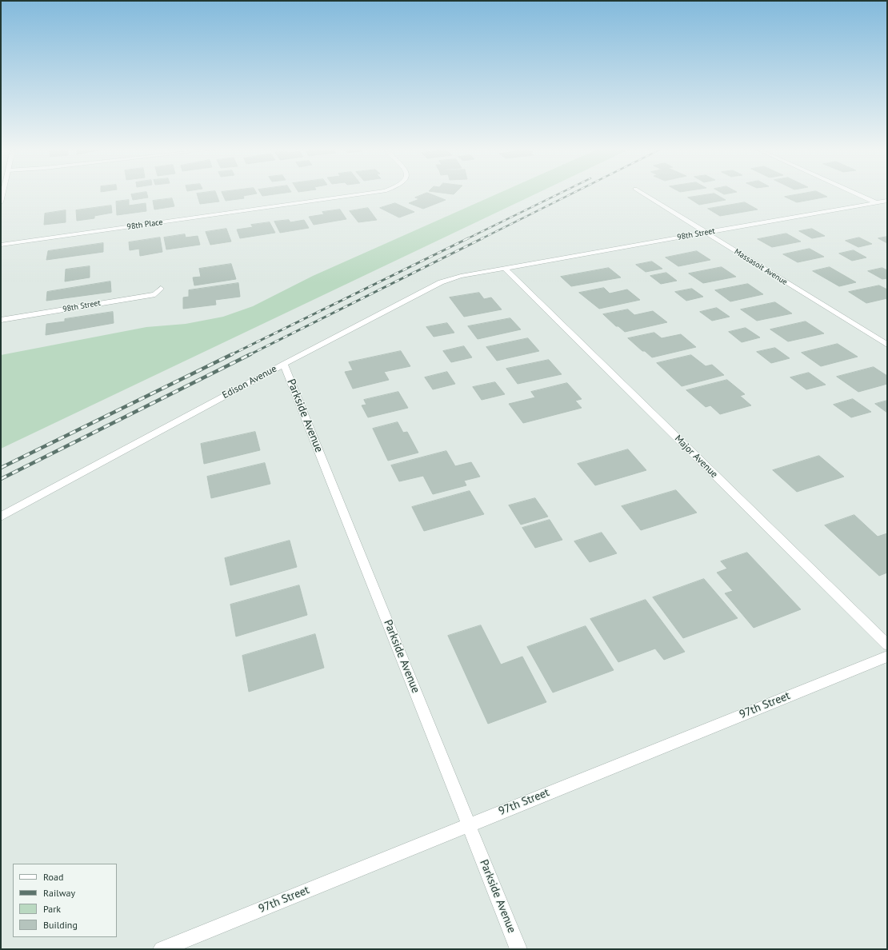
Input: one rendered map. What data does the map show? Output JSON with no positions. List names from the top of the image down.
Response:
{
  "streets": {
    "street": [
      "98th Place",
      "98th Street",
      "Massasoit Avenue",
      "Edison Avenue",
      "Parkside Avenue",
      "Major Avenue",
      "97th Street"
    ]
  },
  "crossings": [
    ["98th Street", "Massasoit Avenue"],
    ["98th Street", "Edison Avenue"],
    ["98th Street", "Major Avenue"],
    ["Edison Avenue", "Parkside Avenue"],
    ["Edison Avenue", "Major Avenue"],
    ["Parkside Avenue", "97th Street"]
  ],
  "legend": [
    "Road",
    "Railway",
    "Park",
    "Building"
  ]
}
